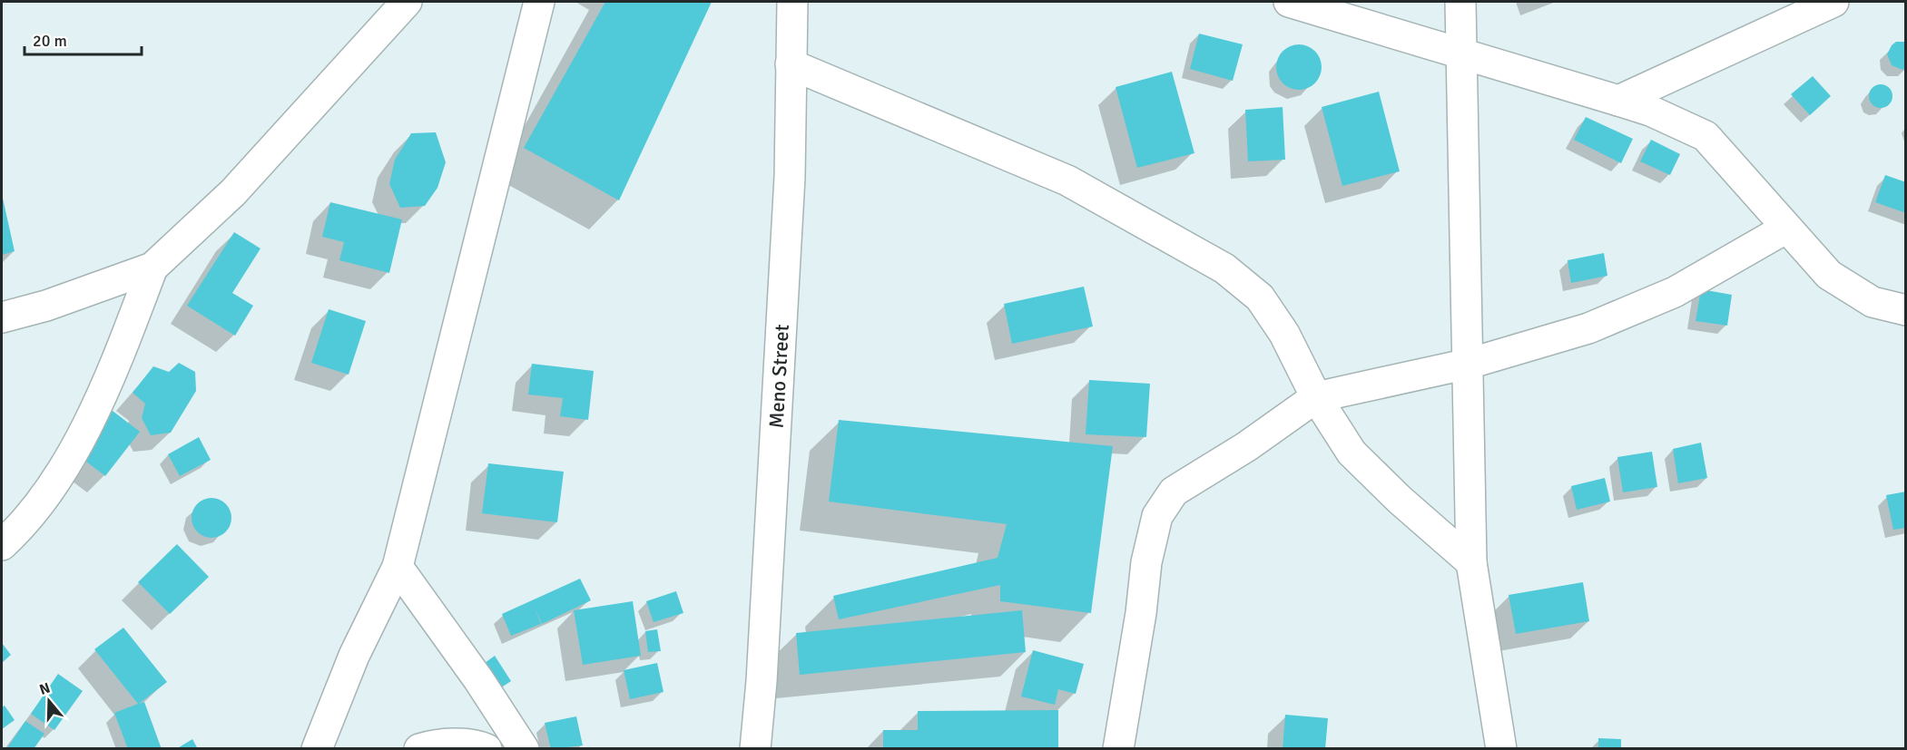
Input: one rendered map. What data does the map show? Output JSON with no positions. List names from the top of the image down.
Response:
{
  "streets": {
    "street": ["Meno Street"]
  },
  "scale_bar": "20 m",
  "north": "top"
}
